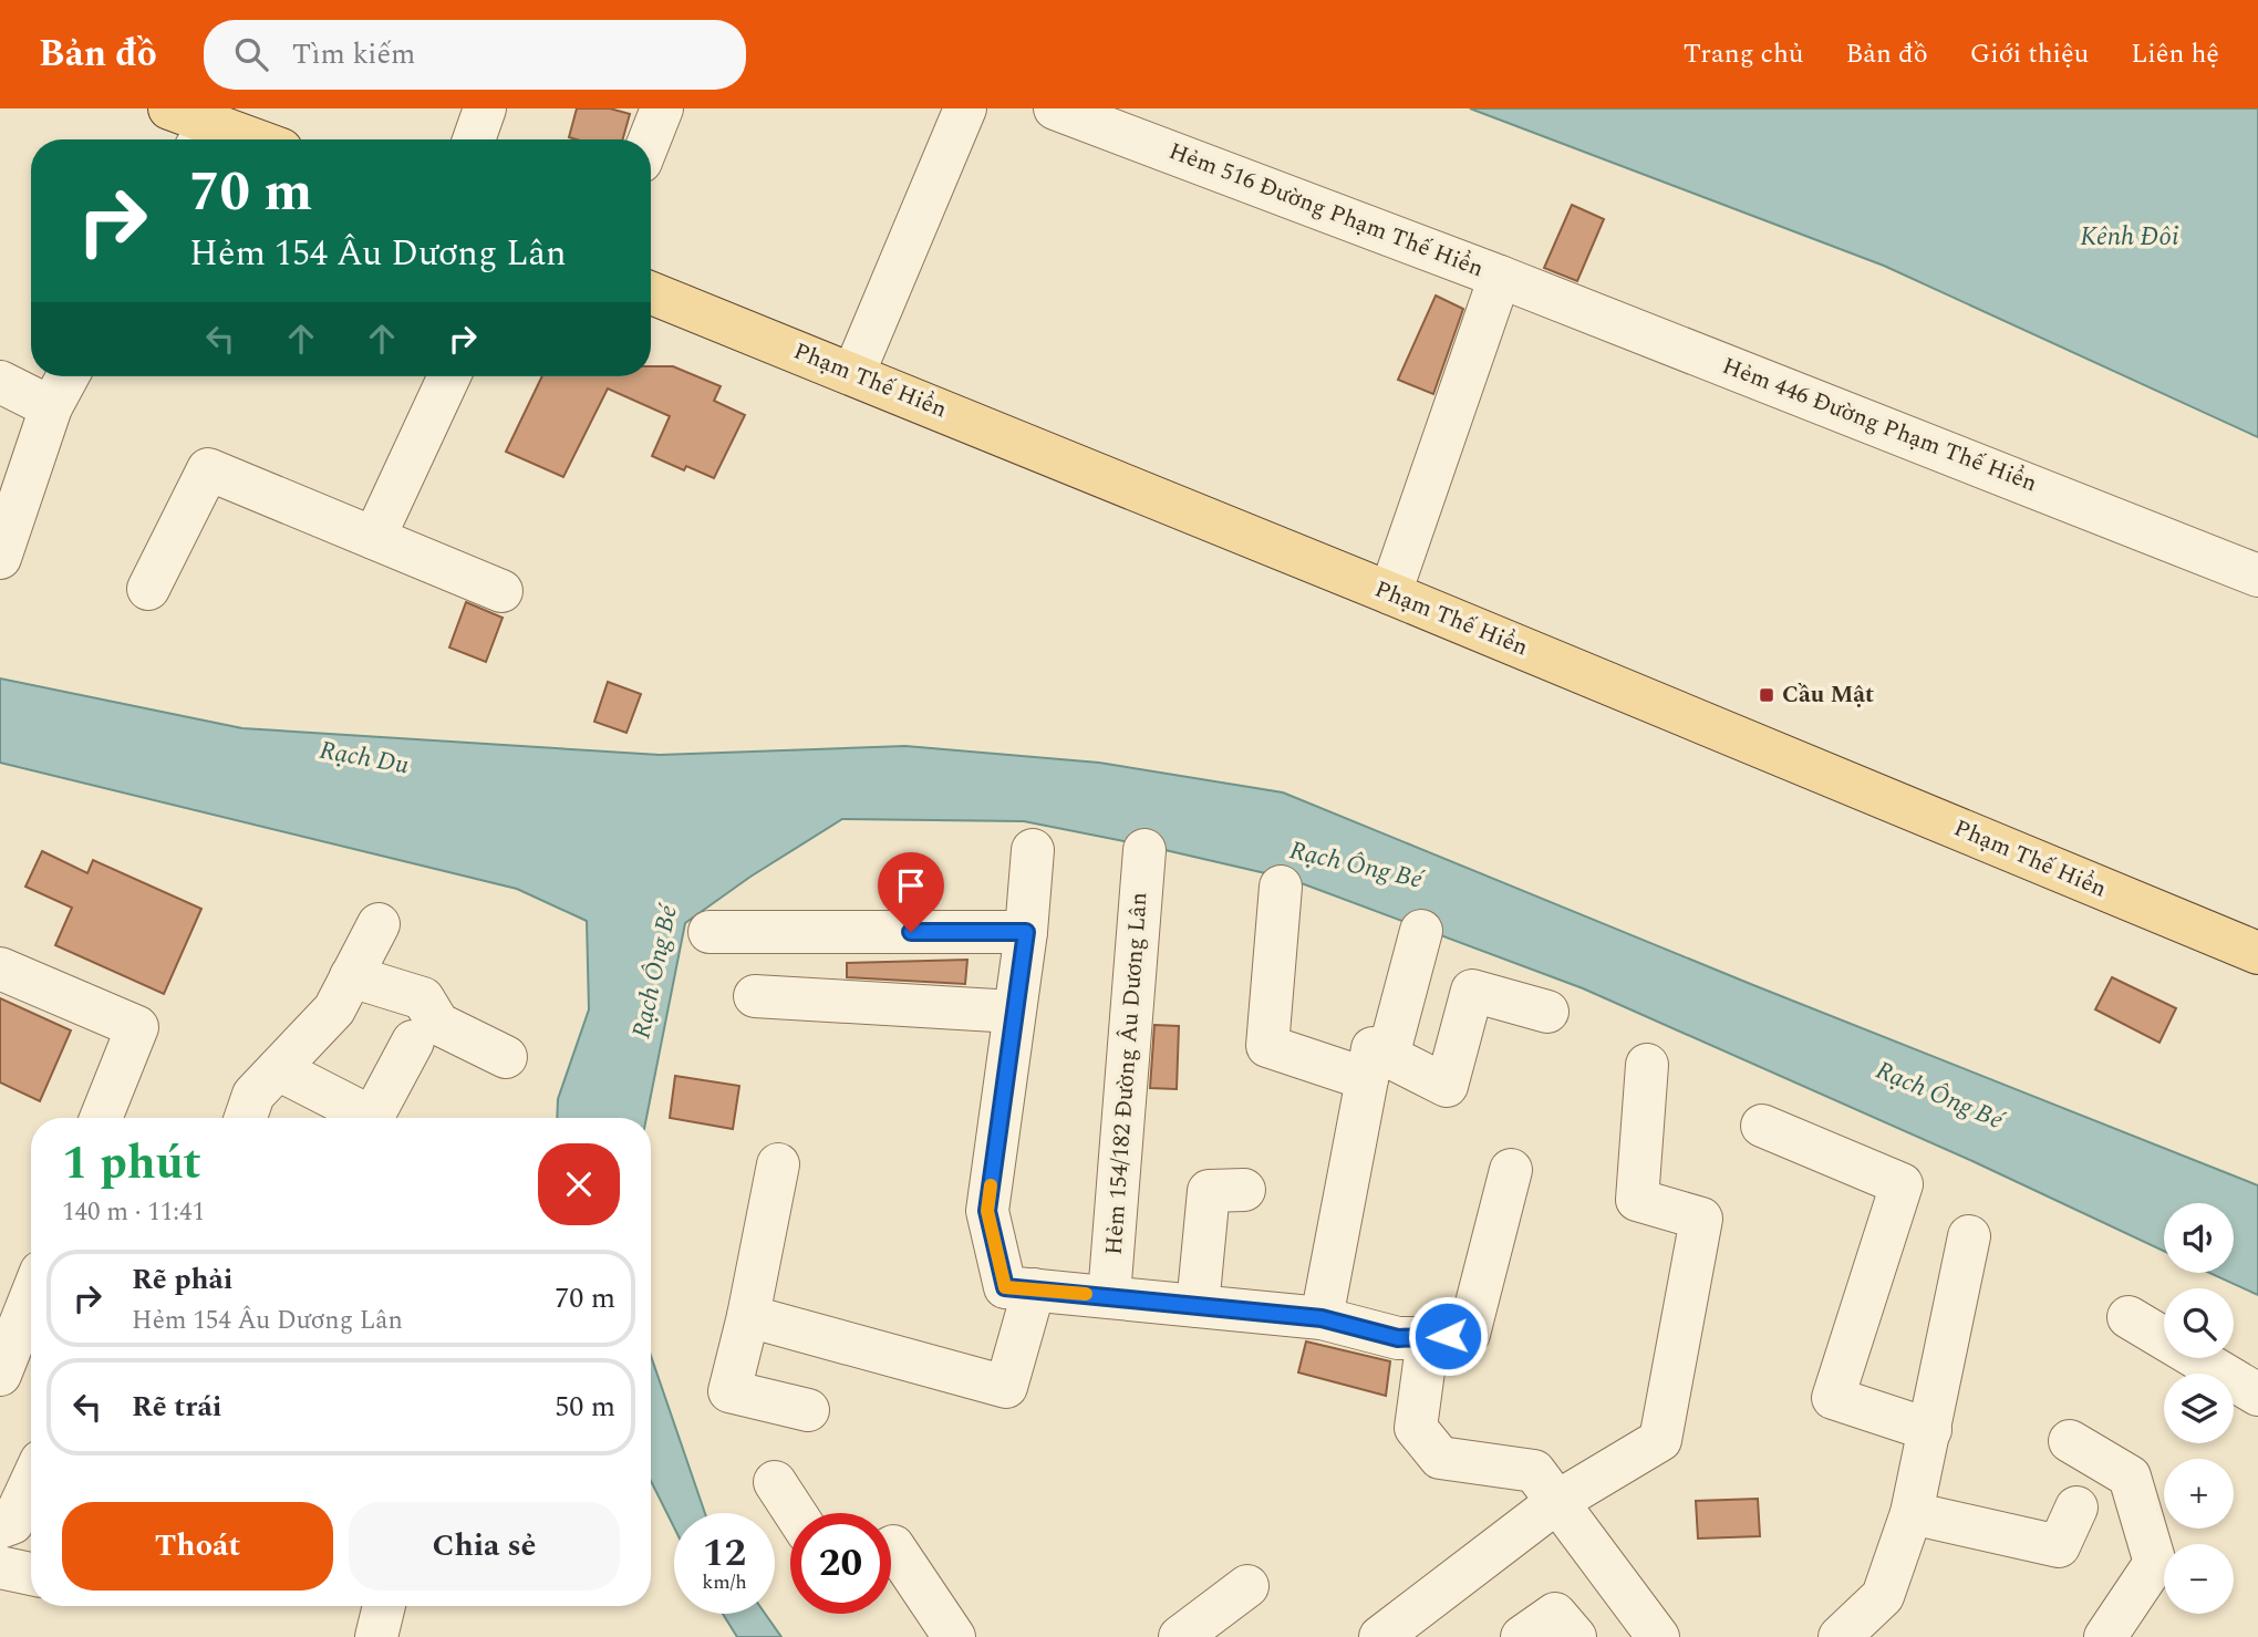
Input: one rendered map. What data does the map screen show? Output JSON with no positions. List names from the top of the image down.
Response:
{
  "streets": {
    "main road": ["Phạm Thế Hiển"],
    "street": ["Hẻm 516 Đường Phạm Thế Hiển", "Hẻm 446 Đường Phạm Thế Hiển", "Hẻm 154/182 Đường Âu Dương Lân"]
  },
  "crossings": [
    ["Hẻm 516 Đường Phạm Thế Hiển", "Phạm Thế Hiển"],
    ["Hẻm 516 Đường Phạm Thế Hiển", "Hẻm 446 Đường Phạm Thế Hiển"]
  ],
  "water": ["Kênh Đôi", "Rạch Du", "Rạch Ông Bé"],
  "places": {
    "transit": ["Cầu Mật"]
  },
  "page": {
    "header": "Bản đồ",
    "search": "Tìm kiếm",
    "nav": [
      "Trang chủ",
      "Bản đồ",
      "Giới thiệu",
      "Liên hệ"
    ],
    "turn": ["70 m", "Hẻm 154 Âu Dương Lân"],
    "heading": ["1 phút", "140 m · 11:41"],
    "map_buttons": ["+", "−"],
    "list": [
      {
        "name": "Rẽ phải",
        "note": "Hẻm 154 Âu Dương Lân",
        "value": "70 m"
      },
      {
        "name": "Rẽ trái",
        "value": "50 m"
      }
    ],
    "buttons": ["Thoát", "Chia sẻ"],
    "speed": "12 km/h",
    "limit": "20"
  }
}
